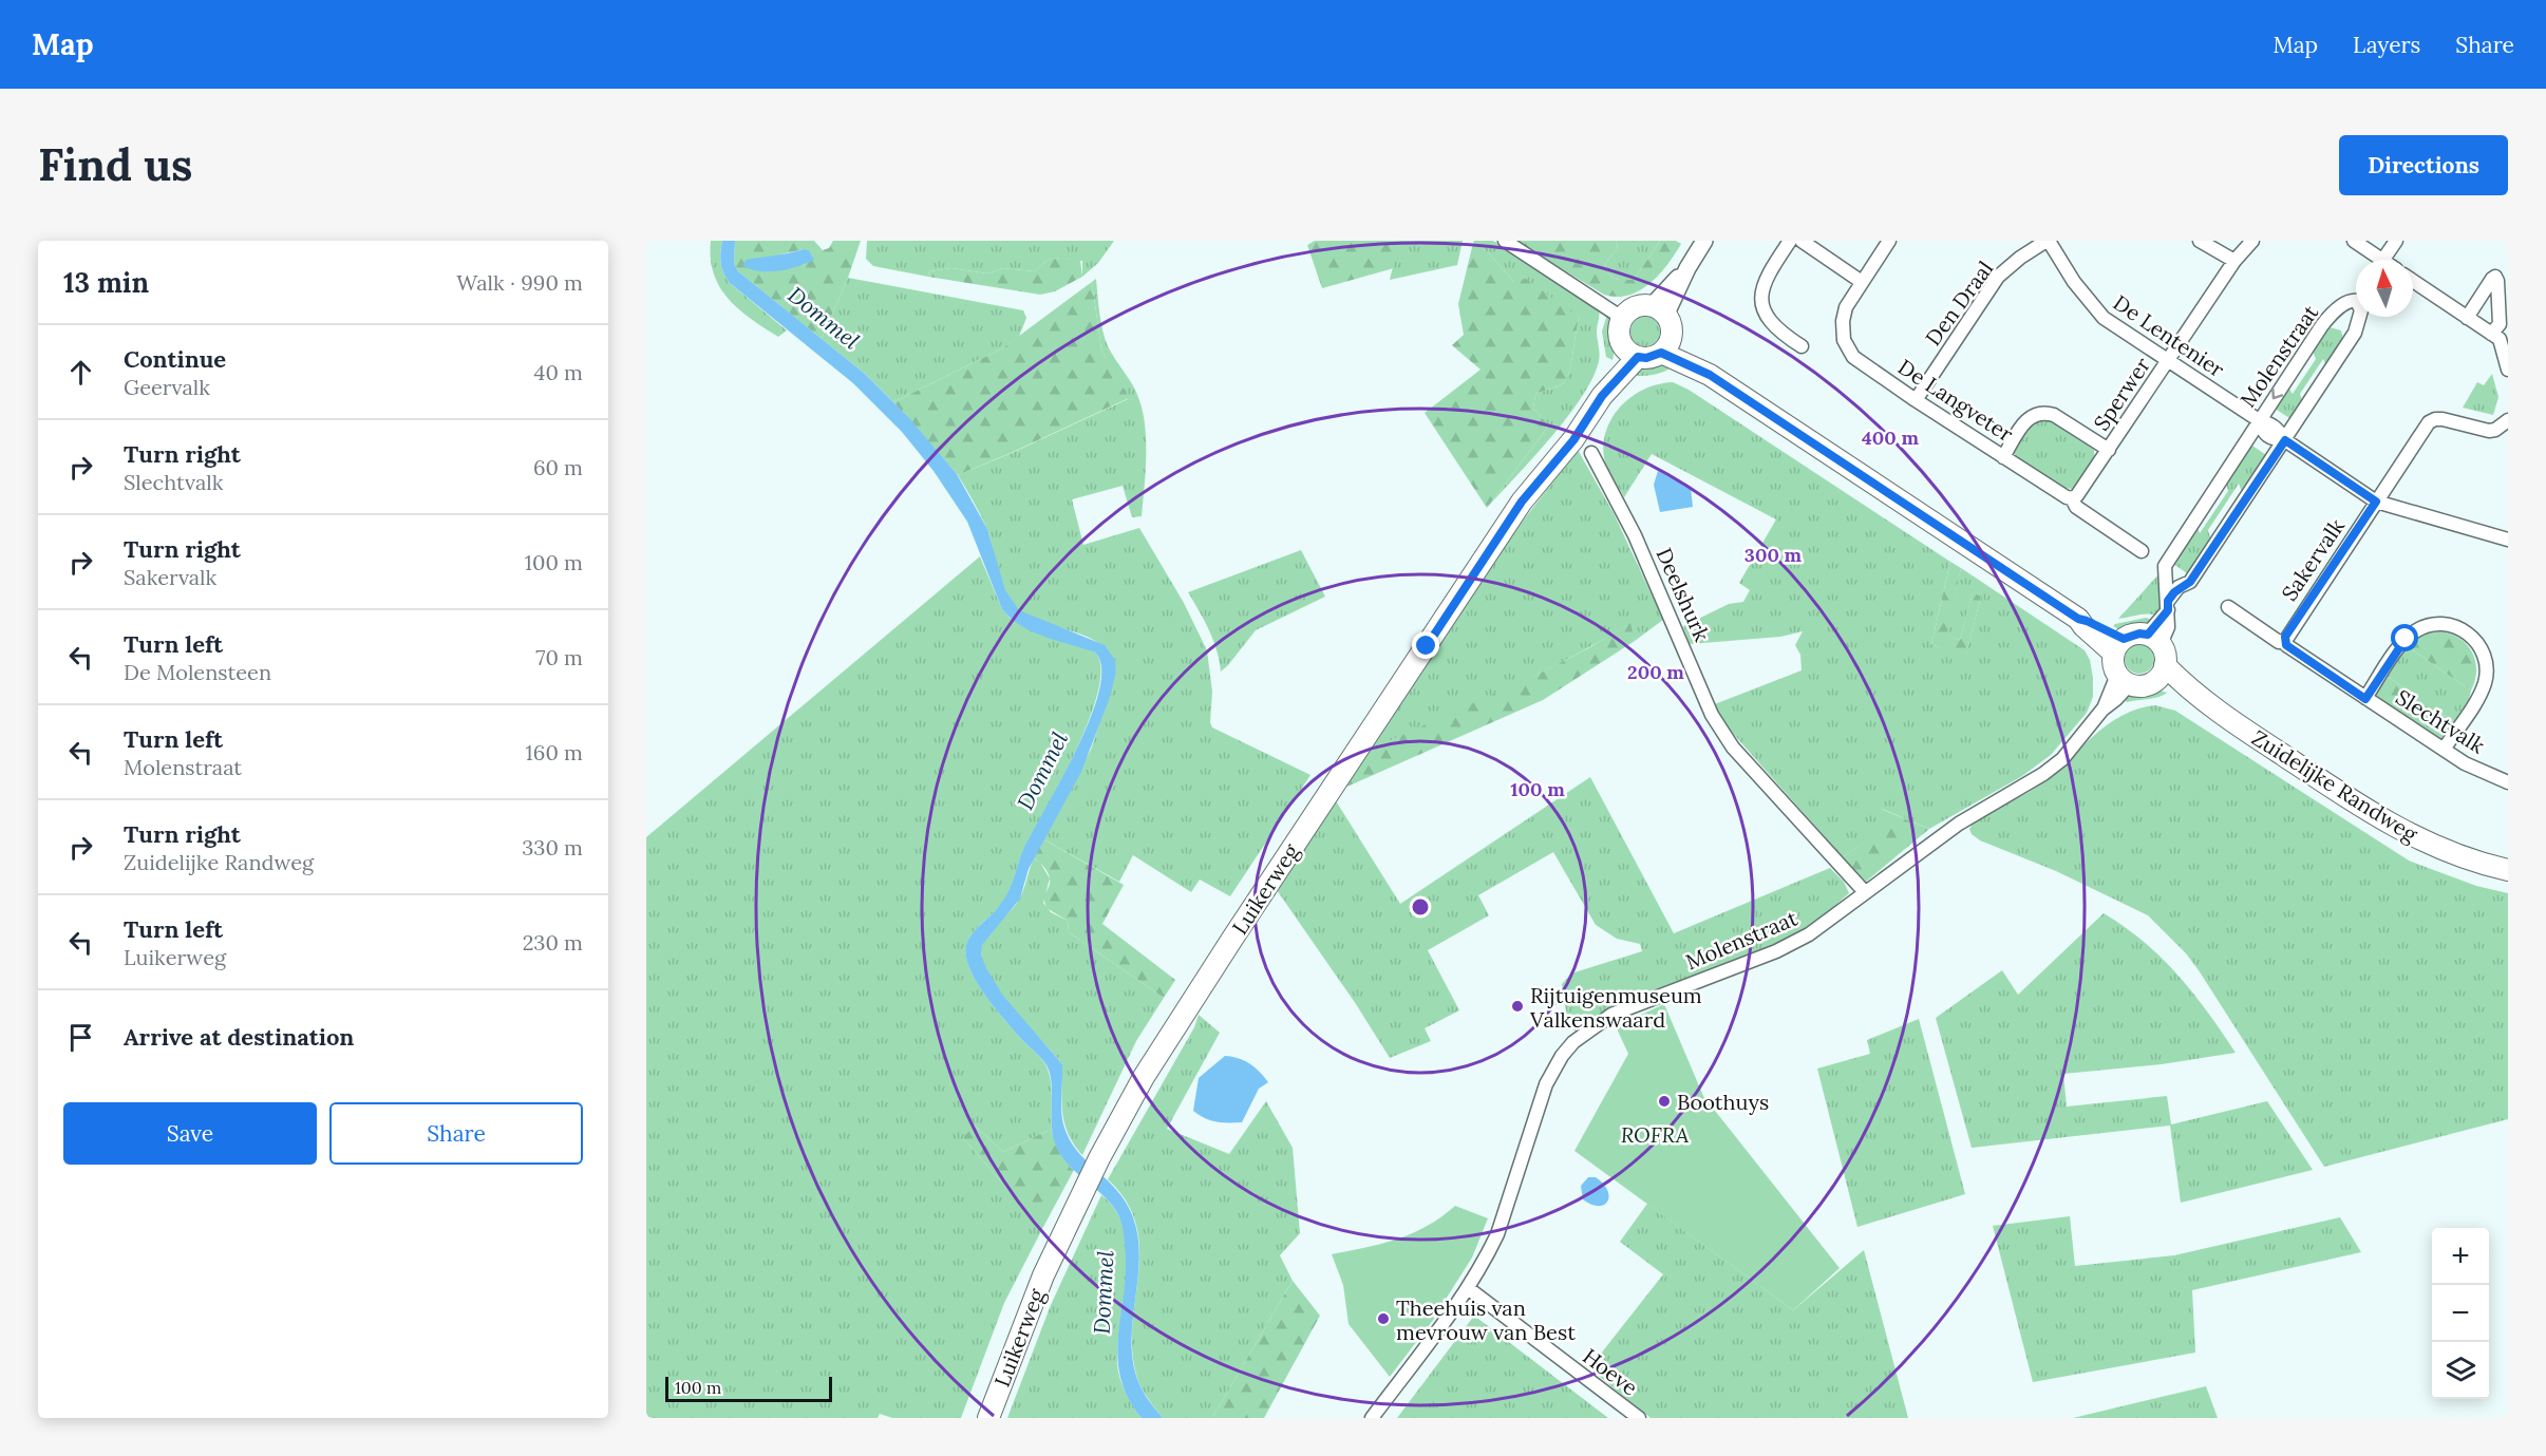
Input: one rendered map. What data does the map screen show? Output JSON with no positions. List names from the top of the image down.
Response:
{
  "streets": {
    "main road": ["Zuidelijke Randweg", "Luikerweg"],
    "street": [
      "Den Draal",
      "De Lentenier",
      "Molenstraat",
      "Sperwer",
      "De Langveter",
      "Sakervalk",
      "Deelshurk",
      "Slechtvalk",
      "Hoeve"
    ]
  },
  "crossings": [
    ["Den Draal", "De Lentenier"],
    ["Den Draal", "De Langveter"],
    ["De Lentenier", "Molenstraat"],
    ["De Lentenier", "Sperwer"],
    ["De Lentenier", "Sakervalk"],
    ["Molenstraat", "Deelshurk"],
    ["Molenstraat", "Zuidelijke Randweg"],
    ["Molenstraat", "Hoeve"],
    ["Sperwer", "De Langveter"],
    ["Sakervalk", "Slechtvalk"]
  ],
  "water": ["Dommel"],
  "parks": ["ROFRA"],
  "places": ["Rijtuigenmuseum Valkenswaard", "Boothuys", "Theehuis van mevrouw van Best"],
  "scale_bar": "100 m",
  "north": "top",
  "page": {
    "header": "Map",
    "nav": ["Map", "Layers", "Share"],
    "buttons": [
      "Directions",
      ["Save", "Share"]
    ],
    "title": "Find us",
    "heading": ["13 min", "Walk · 990 m"],
    "list": [
      ["Continue", "Geervalk", "40 m"],
      ["Turn right", "Slechtvalk", "60 m"],
      ["Turn right", "Sakervalk", "100 m"],
      ["Turn left", "De Molensteen", "70 m"],
      ["Turn left", "Molenstraat", "160 m"],
      ["Turn right", "Zuidelijke Randweg", "330 m"],
      ["Turn left", "Luikerweg", "230 m"],
      "Arrive at destination"
    ],
    "map_buttons": ["+", "−"],
    "scale": "100 m"
  },
  "rings": [
    "400 m",
    "300 m",
    "200 m",
    "100 m"
  ]
}
